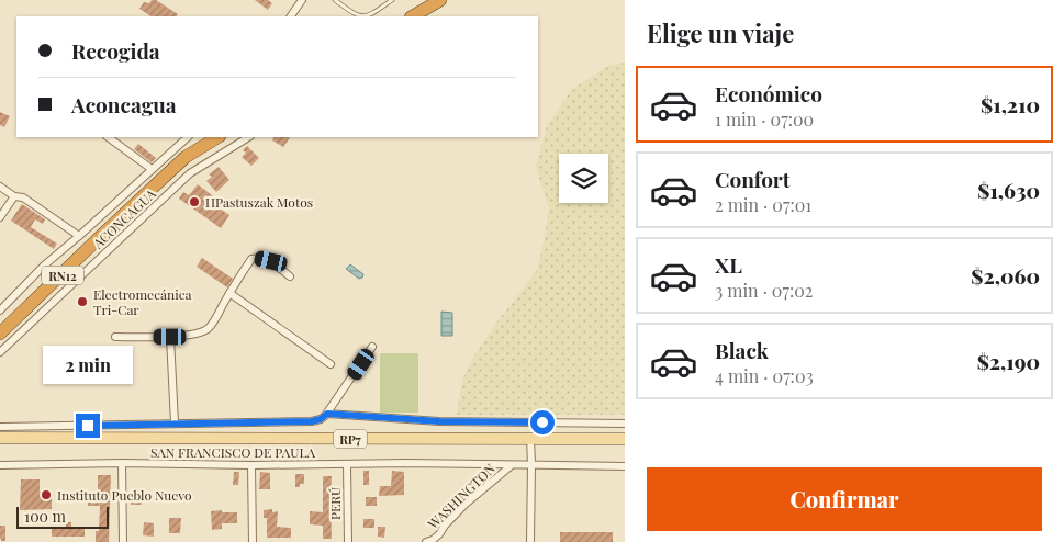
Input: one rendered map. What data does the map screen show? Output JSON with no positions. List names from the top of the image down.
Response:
{
  "streets": {
    "highway": ["RN12"],
    "main road": ["RP7"],
    "street": [
      "ACONCAGUA",
      "SAN FRANCISCO DE PAULA",
      "WASHINGTON",
      "PERÚ"
    ]
  },
  "crossings": [
    ["SAN FRANCISCO DE PAULA", "WASHINGTON"],
    ["SAN FRANCISCO DE PAULA", "PERÚ"]
  ],
  "places": ["HPastuszak Motos", "Electromecánica Tri-Car", "Instituto Pueblo Nuevo"],
  "scale_bar": "100 m",
  "page": {
    "heading": "Elige un viaje",
    "banner": ["Recogida", "Aconcagua"],
    "list": [
      {
        "name": "Económico",
        "note": "1 min · 07:00",
        "value": "$1,210"
      },
      {
        "name": "Confort",
        "note": "2 min · 07:01",
        "value": "$1,630"
      },
      {
        "name": "XL",
        "note": "3 min · 07:02",
        "value": "$2,060"
      },
      {
        "name": "Black",
        "note": "4 min · 07:03",
        "value": "$2,190"
      }
    ],
    "bubble": "2 min",
    "buttons": "Confirmar",
    "scale": "100 m"
  }
}
